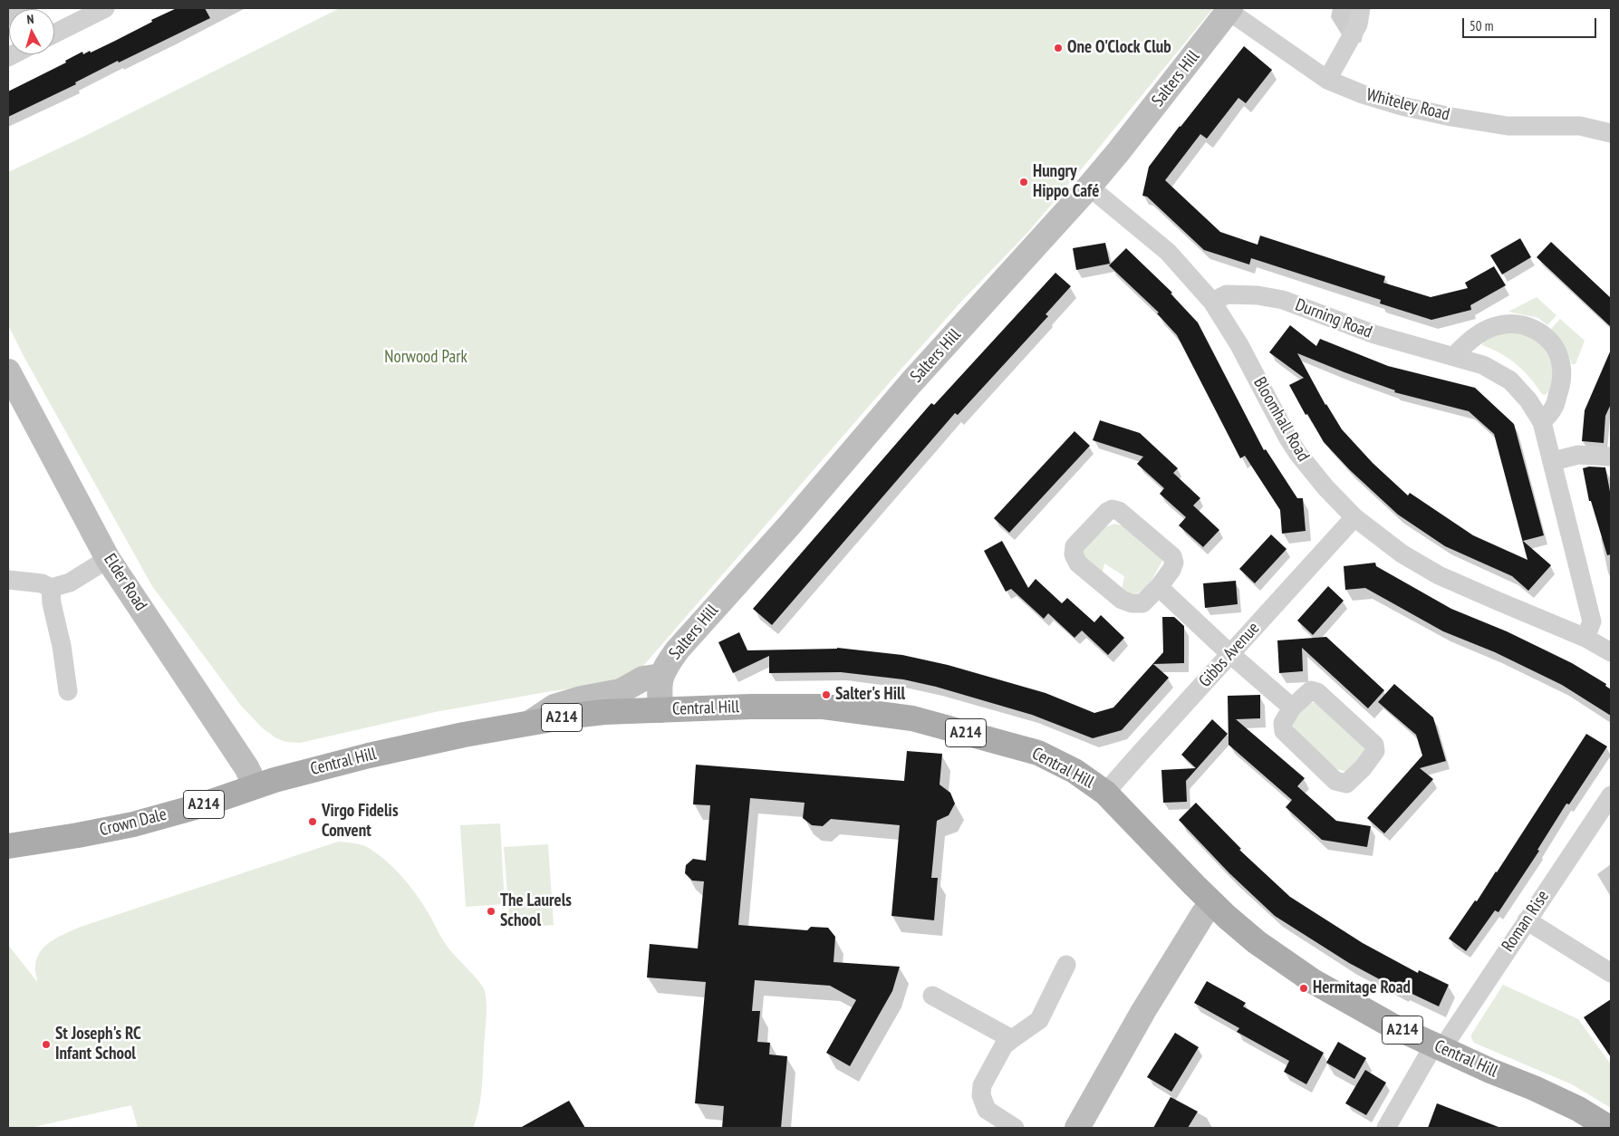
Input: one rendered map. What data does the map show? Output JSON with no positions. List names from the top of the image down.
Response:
{
  "streets": {
    "main road": ["Central Hill", "A214", "Crown Dale"],
    "street": [
      "Salters Hill",
      "Whiteley Road",
      "Durning Road",
      "Bloomhall Road",
      "Elder Road",
      "Gibbs Avenue",
      "Roman Rise"
    ]
  },
  "crossings": [
    ["Salters Hill", "Whiteley Road"],
    ["Salters Hill", "Bloomhall Road"],
    ["Salters Hill", "Central Hill"],
    ["Durning Road", "Bloomhall Road"],
    ["Bloomhall Road", "Gibbs Avenue"],
    ["Elder Road", "Central Hill"],
    ["Elder Road", "Crown Dale"],
    ["Gibbs Avenue", "Central Hill"],
    ["Central Hill", "Crown Dale"],
    ["Central Hill", "Roman Rise"]
  ],
  "parks": ["Norwood Park"],
  "places": [
    "One O'Clock Club",
    "Hungry Hippo Café",
    "Salter's Hill",
    "Virgo Fidelis Convent",
    "The Laurels School",
    "Hermitage Road",
    "St Joseph's RC Infant School"
  ],
  "scale_bar": "50 m",
  "north": "top"
}
